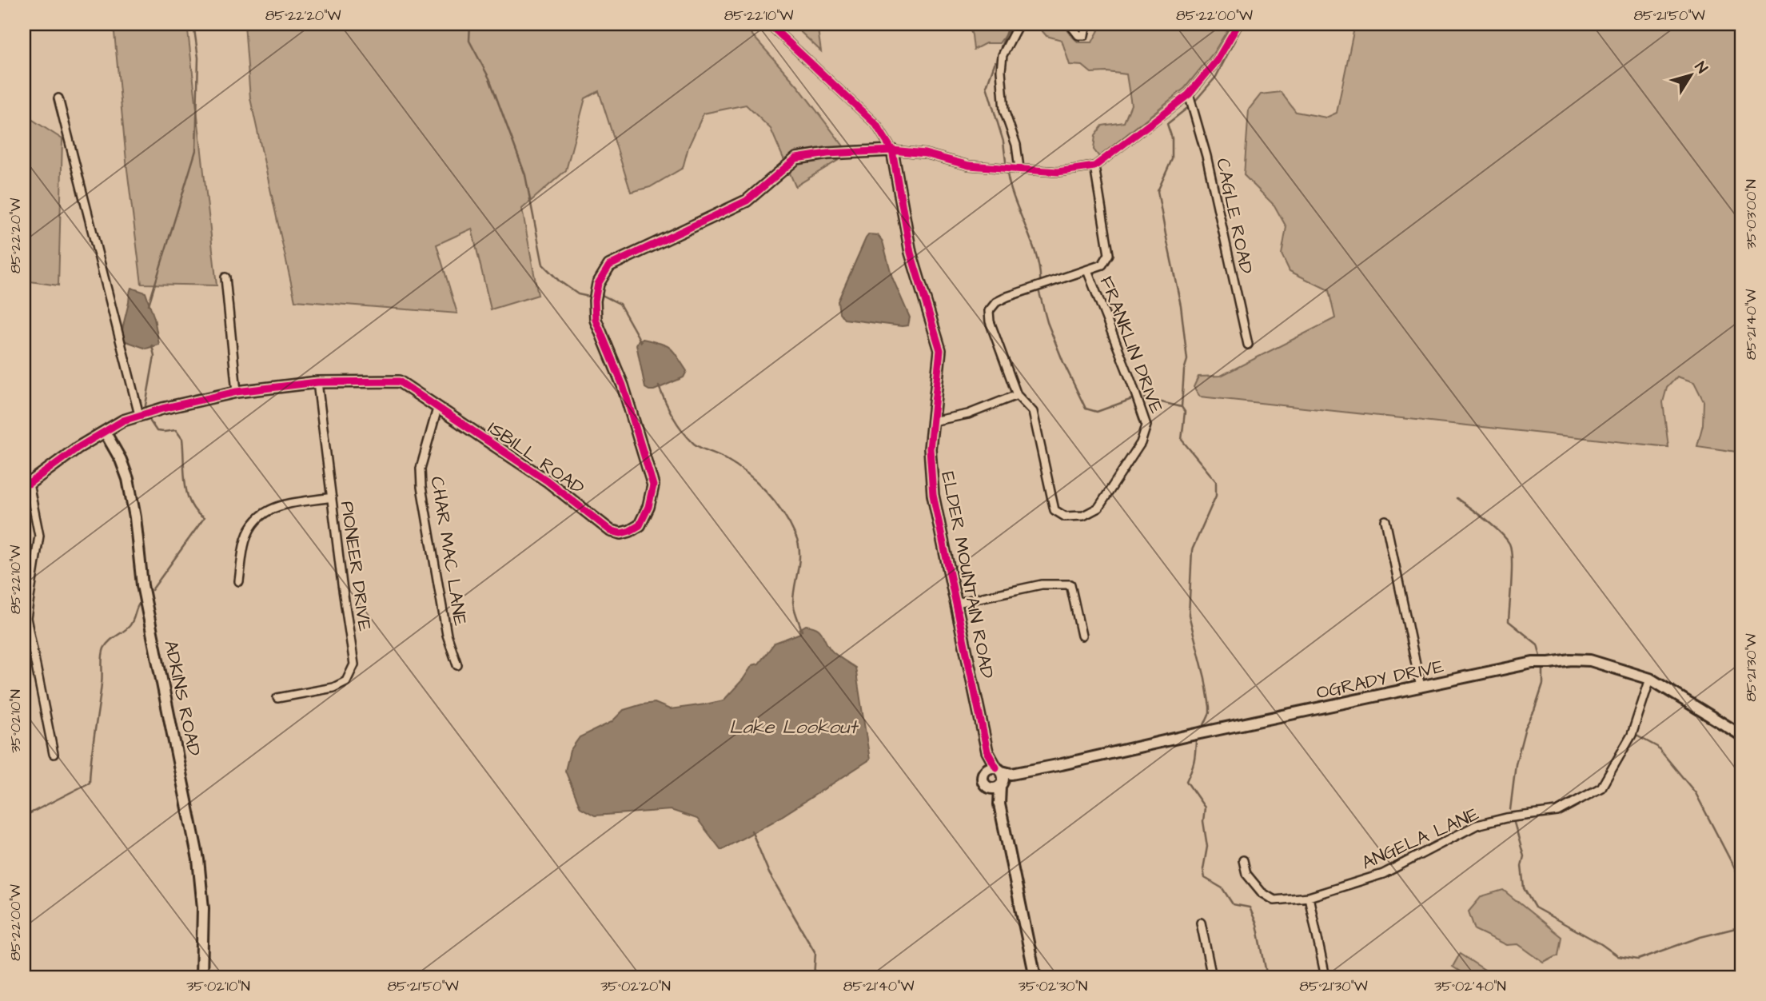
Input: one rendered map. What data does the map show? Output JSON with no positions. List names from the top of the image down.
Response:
{
  "streets": {
    "street": [
      "CAGLE ROAD",
      "FRANKLIN DRIVE",
      "ISBILL ROAD",
      "CHAR MAC LANE",
      "PIONEER DRIVE",
      "ELDER MOUNTAIN ROAD",
      "OGRADY DRIVE",
      "ADKINS ROAD",
      "ANGELA LANE"
    ]
  },
  "crossings": [
    ["ISBILL ROAD", "CHAR MAC LANE"],
    ["ISBILL ROAD", "PIONEER DRIVE"],
    ["ISBILL ROAD", "ELDER MOUNTAIN ROAD"],
    ["ISBILL ROAD", "ADKINS ROAD"],
    ["ELDER MOUNTAIN ROAD", "OGRADY DRIVE"],
    ["OGRADY DRIVE", "ANGELA LANE"]
  ],
  "water": ["Lake Lookout"],
  "north": "top right",
  "coordinates": [
    "85°22'20\"W",
    "85°22'10\"W",
    "85°22'00\"W",
    "85°21'50\"W",
    "35°03'00\"N",
    "85°21'40\"W",
    "85°21'30\"W",
    "35°02'10\"N",
    "35°02'20\"N",
    "35°02'30\"N",
    "35°02'40\"N"
  ]
}
